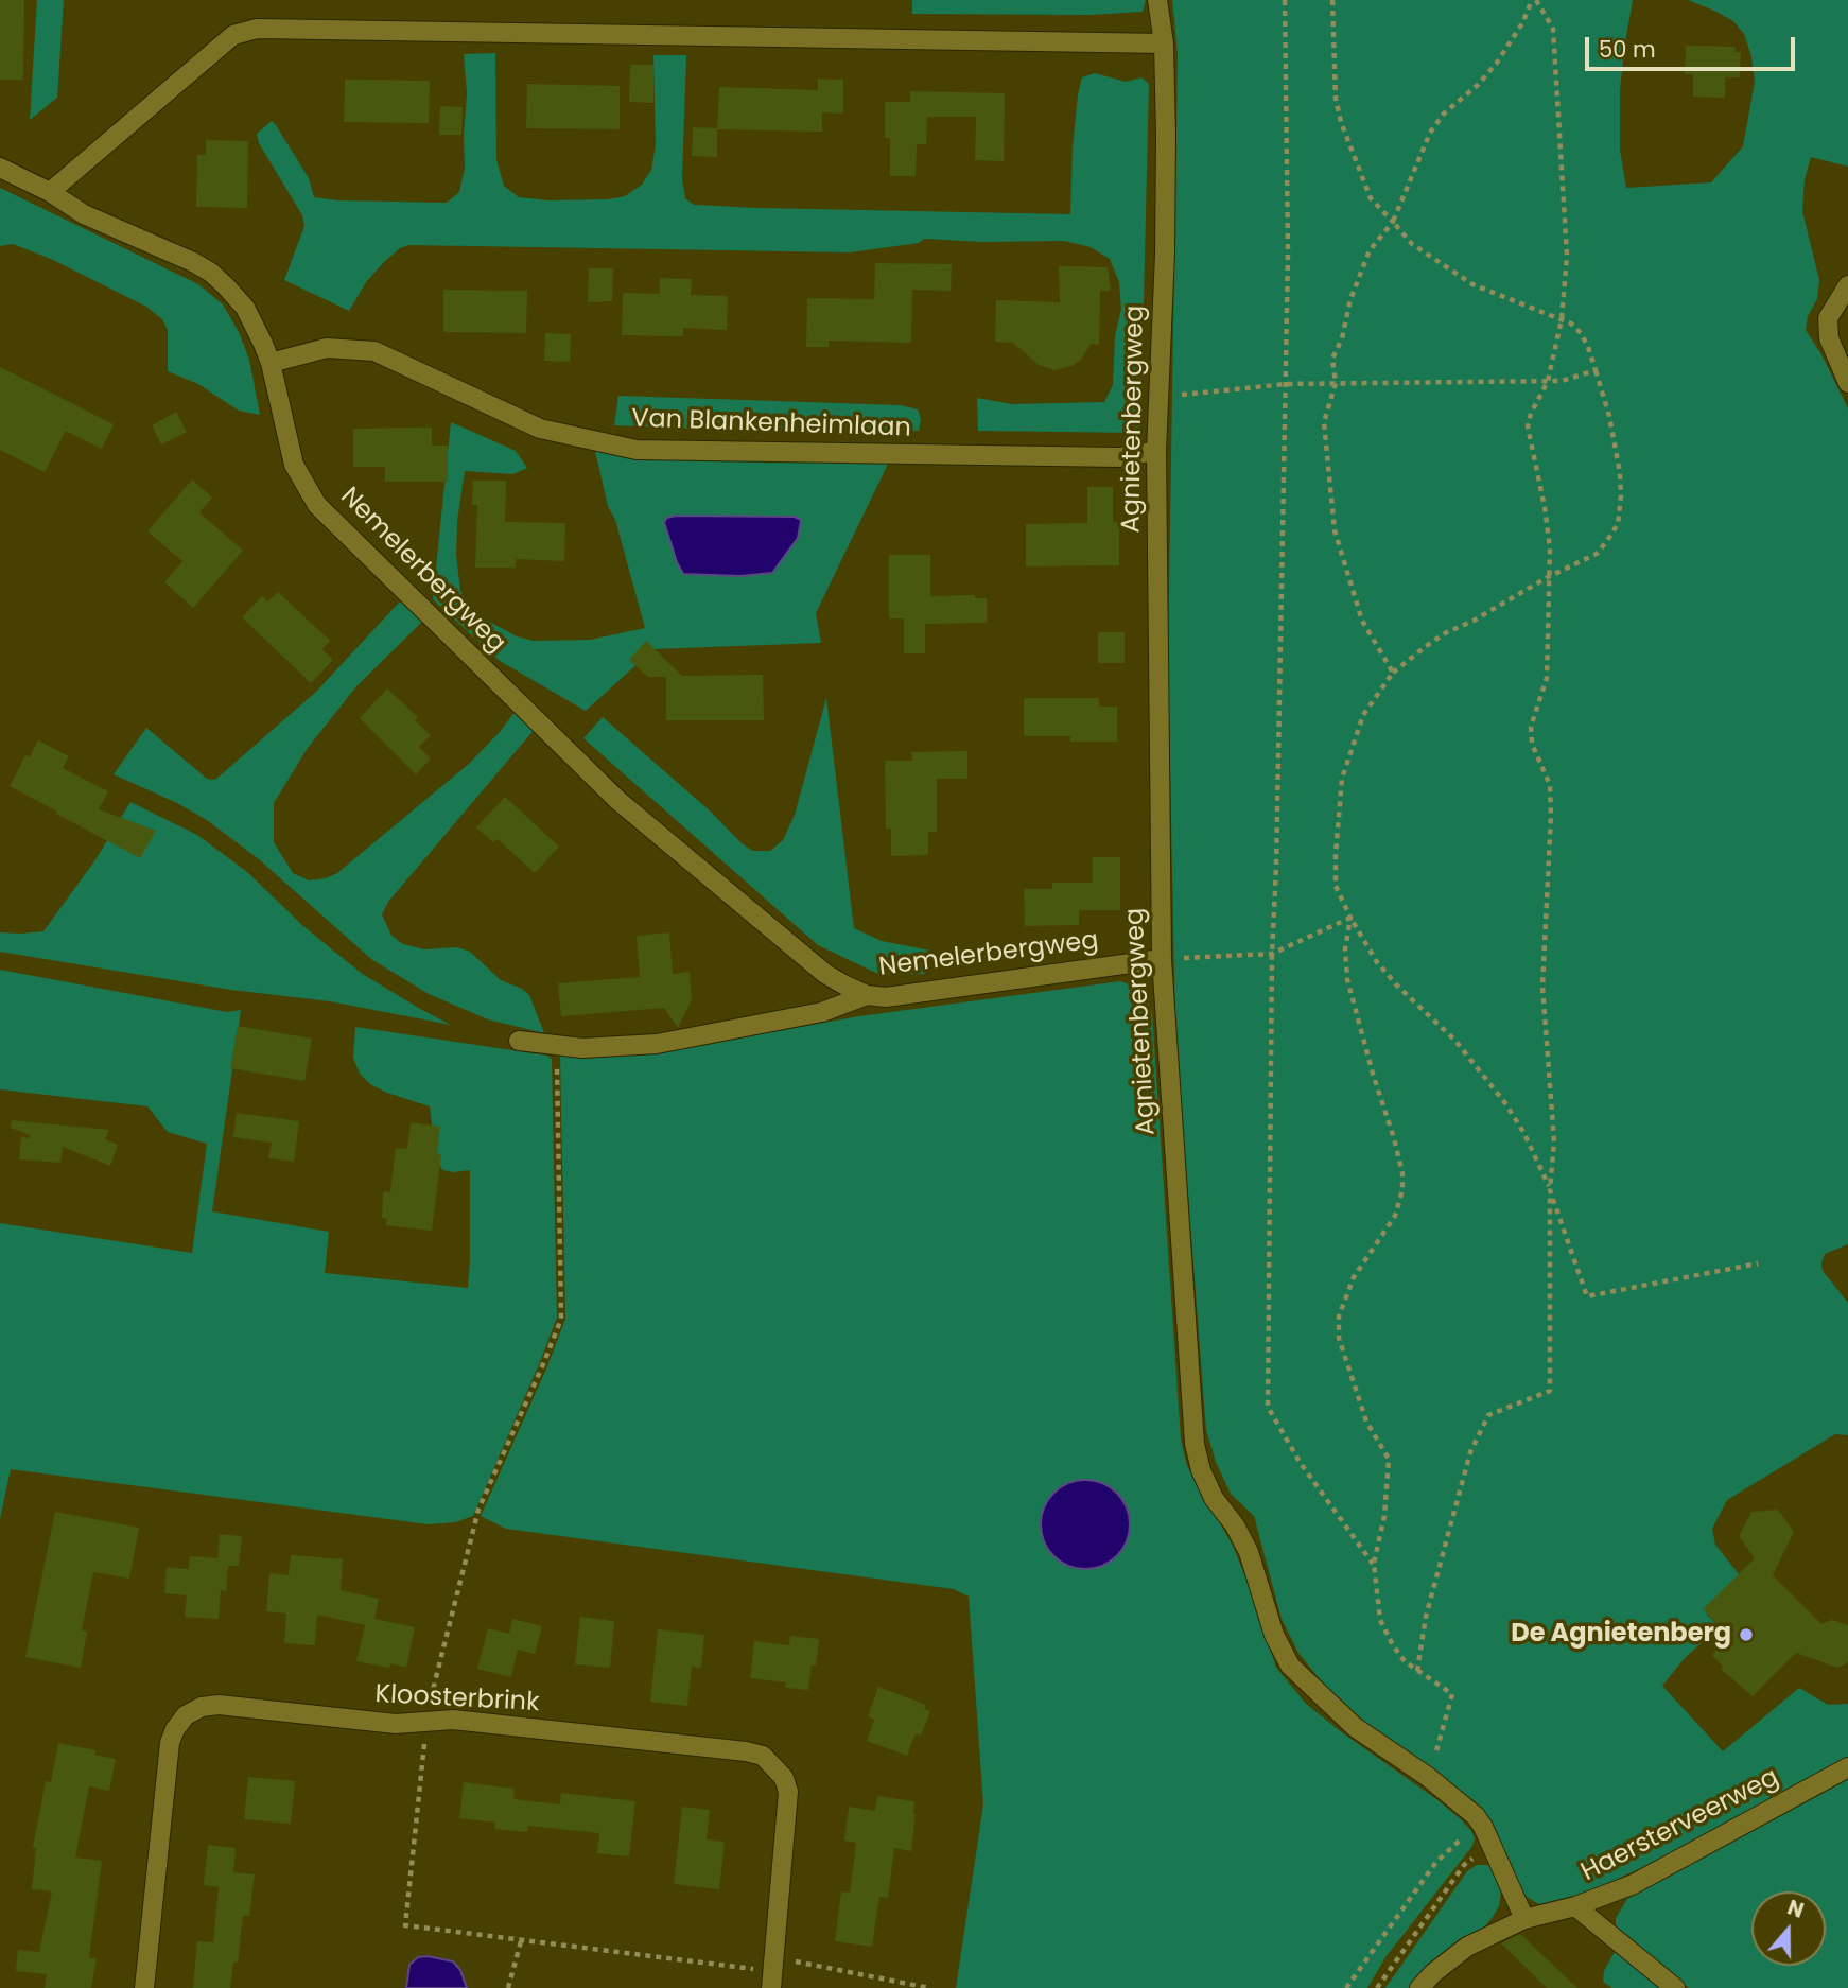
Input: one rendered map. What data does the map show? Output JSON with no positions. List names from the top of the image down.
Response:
{
  "streets": {
    "street": [
      "Agnietenbergweg",
      "Van Blankenheimlaan",
      "Nemelerbergweg",
      "Kloosterbrink",
      "Haersterveerweg"
    ]
  },
  "crossings": [
    ["Agnietenbergweg", "Van Blankenheimlaan"],
    ["Agnietenbergweg", "Nemelerbergweg"],
    ["Agnietenbergweg", "Haersterveerweg"],
    ["Van Blankenheimlaan", "Nemelerbergweg"]
  ],
  "places": ["De Agnietenberg"],
  "scale_bar": "50 m",
  "north": "top"
}
